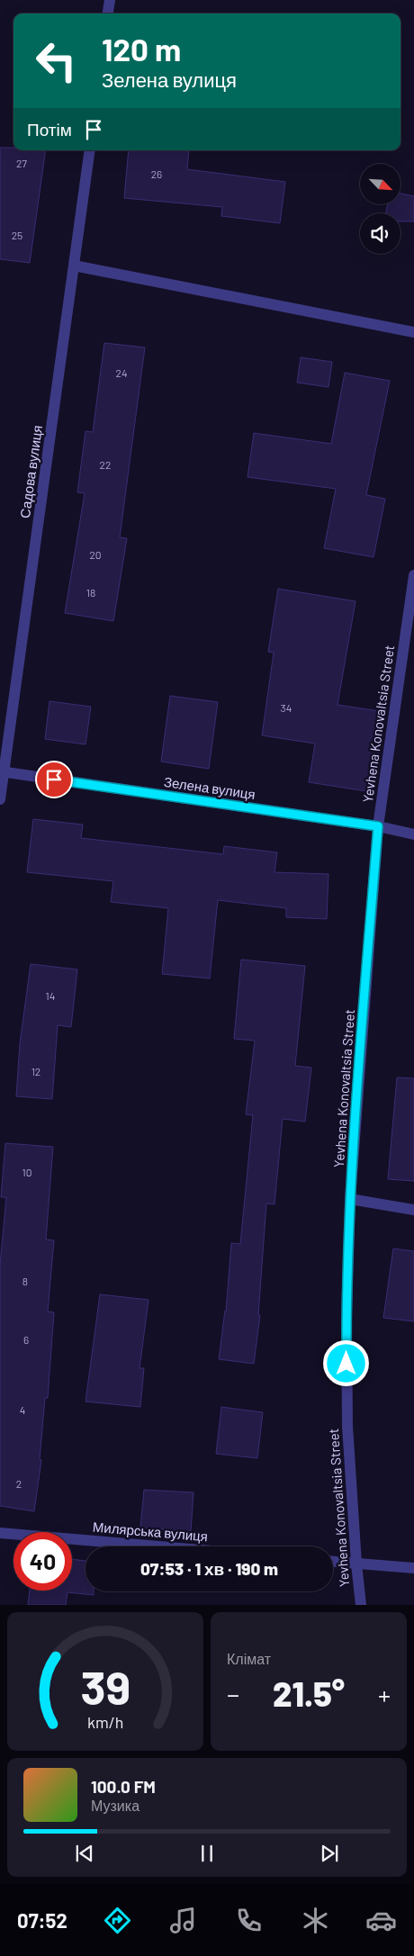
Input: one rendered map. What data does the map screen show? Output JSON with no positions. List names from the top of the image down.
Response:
{
  "streets": {
    "street": [
      "Садова вулиця",
      "Yevhena Konovaltsia Street",
      "Зелена вулиця",
      "Милярська вулиця"
    ]
  },
  "crossings": [
    ["Садова вулиця", "Зелена вулиця"],
    ["Yevhena Konovaltsia Street", "Зелена вулиця"]
  ],
  "house_numbers": [
    "27",
    "26",
    "25",
    "24",
    "22",
    "20",
    "18",
    "34",
    "14",
    "12",
    "10",
    "8",
    "6",
    "4",
    "2"
  ],
  "north": "bottom right",
  "page": {
    "turn": ["120 m", "Зелена вулиця"],
    "then": "Потім",
    "limit": "40",
    "trip": "07:53 · 1 хв · 190 m",
    "tile": "Клімат",
    "heat": ["−", "21.5°", "+"],
    "song": ["100.0 FM", "Музика"],
    "tabs": "07:52",
    "gauge": ["39", "km/h"]
  }
}
